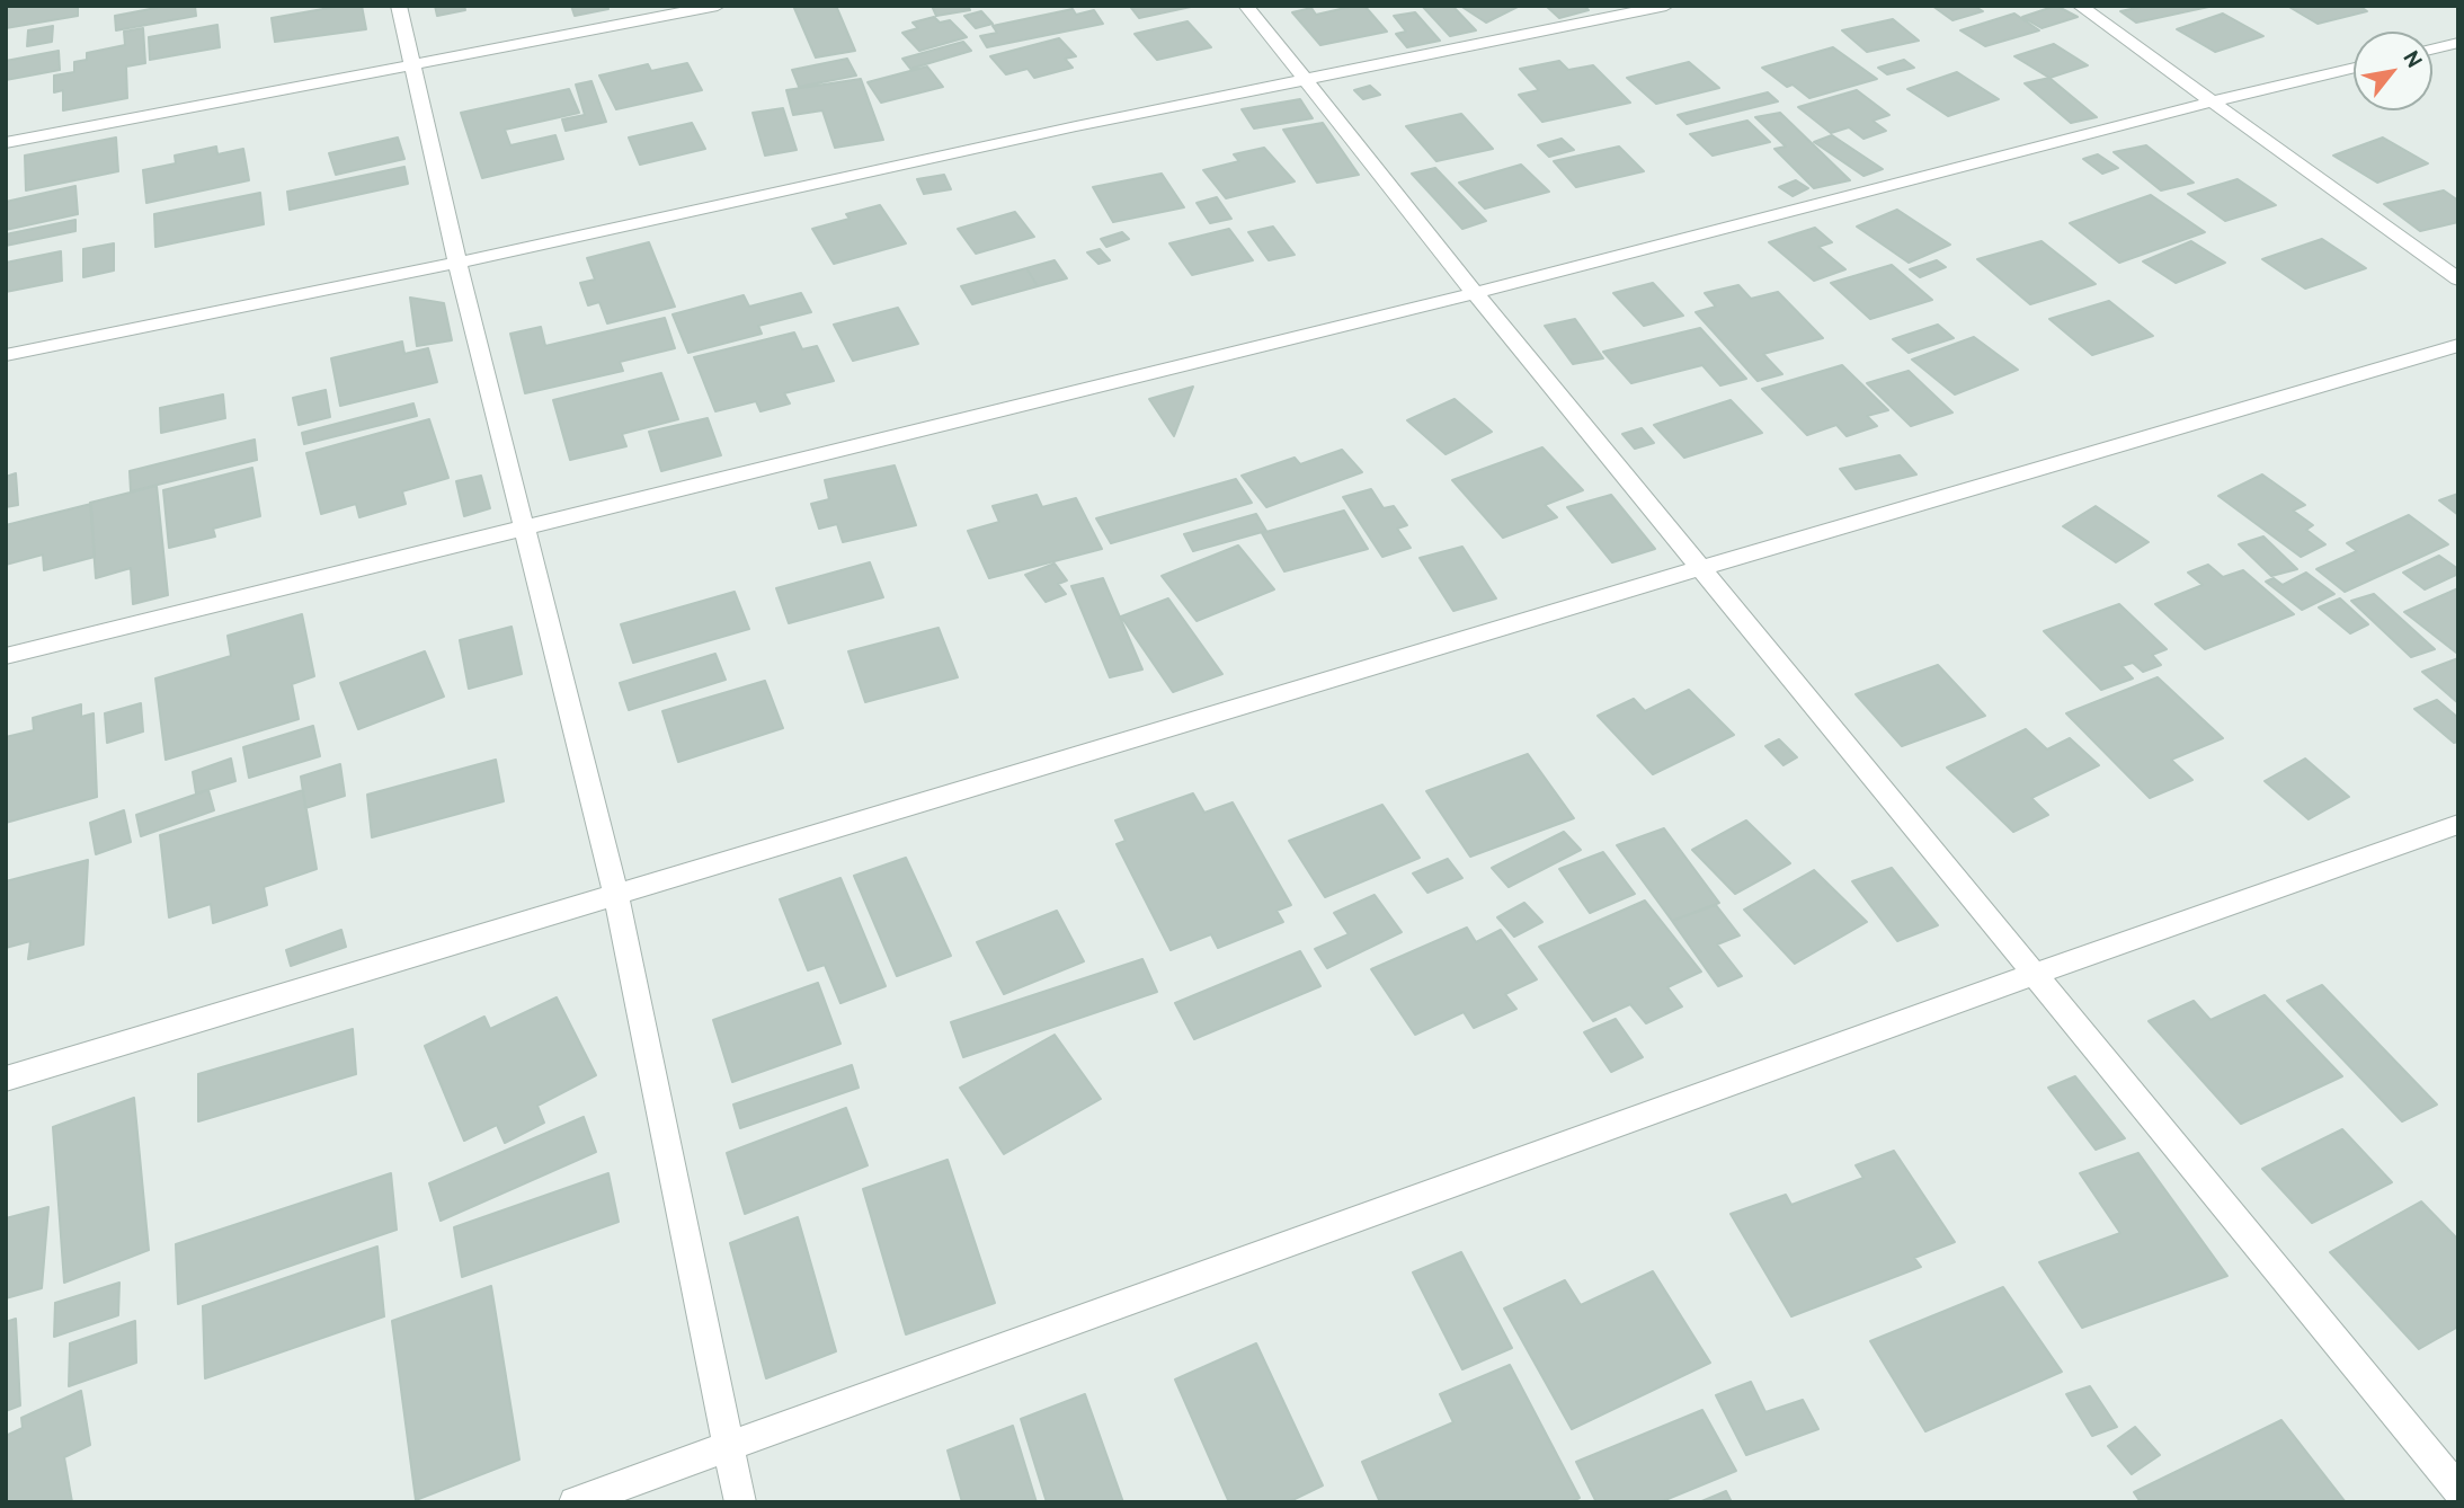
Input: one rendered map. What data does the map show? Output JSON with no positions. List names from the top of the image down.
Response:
{
  "north": "top right"
}
